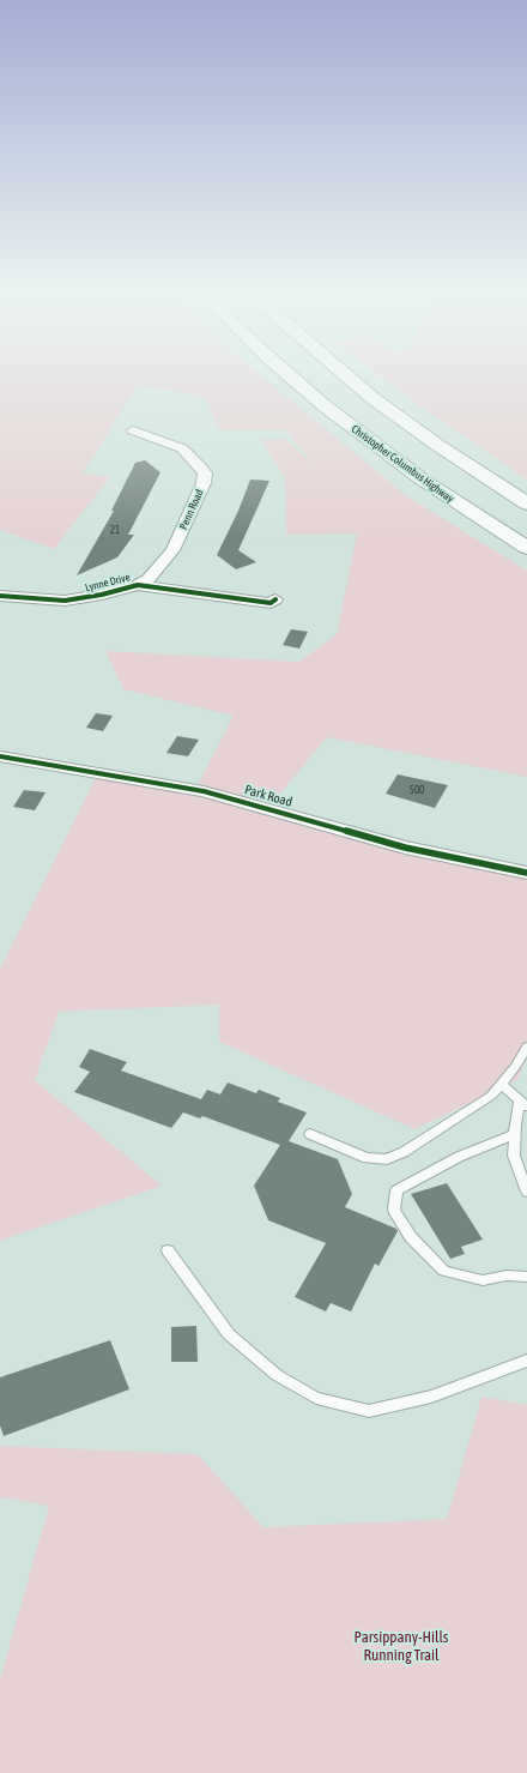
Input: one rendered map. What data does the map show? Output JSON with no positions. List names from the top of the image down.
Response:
{
  "streets": {
    "highway": ["Christopher Columbus Highway"],
    "street": ["Penn Road", "Lynne Drive", "Park Road"]
  },
  "crossings": [
    ["Penn Road", "Lynne Drive"]
  ],
  "parks": ["Parsippany-Hills Running Trail"],
  "house_numbers": ["21", "500"]
}
